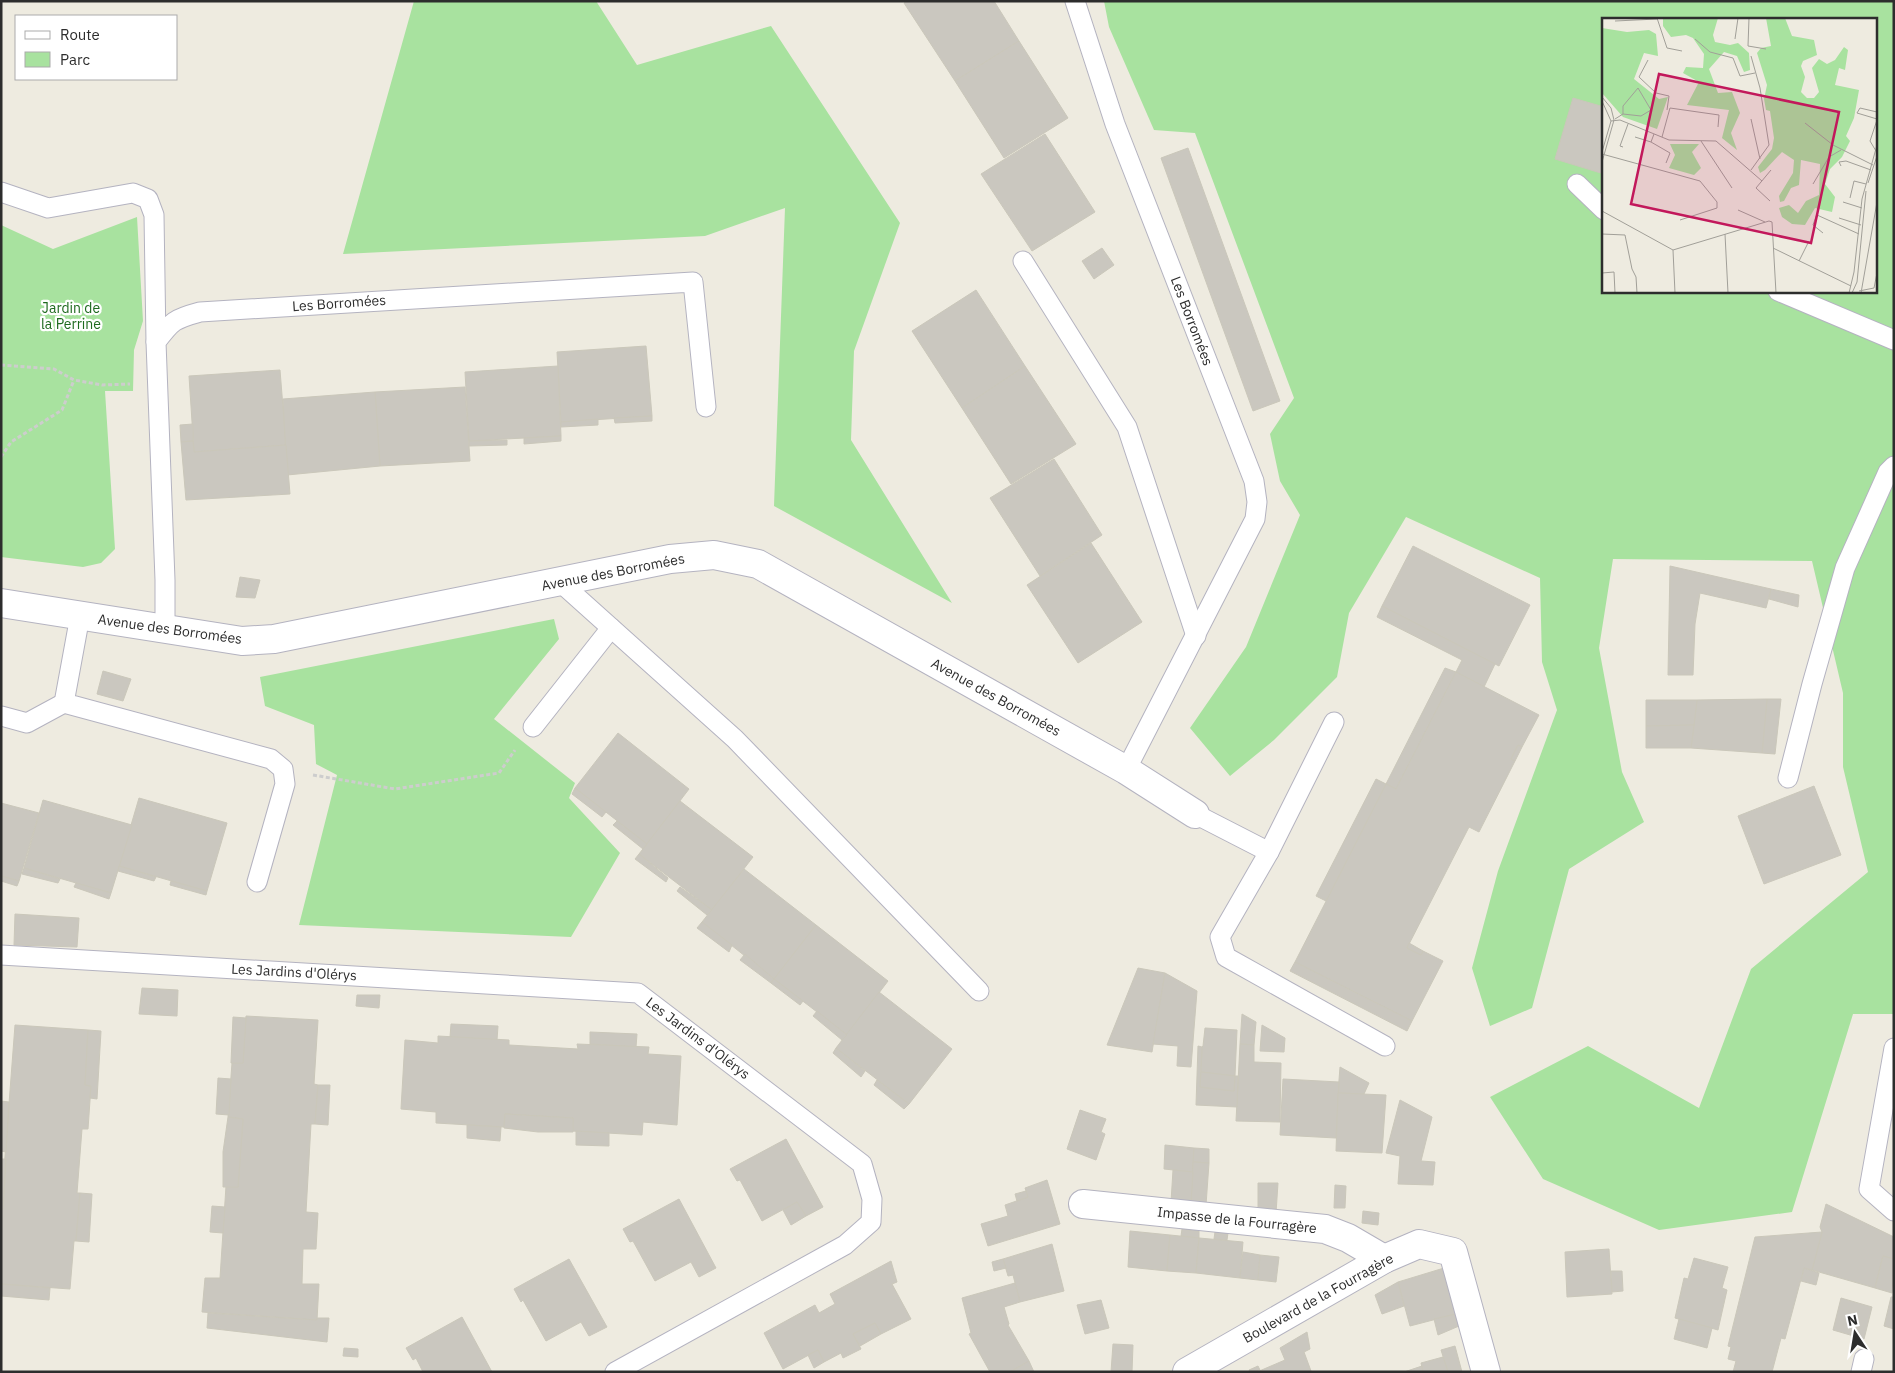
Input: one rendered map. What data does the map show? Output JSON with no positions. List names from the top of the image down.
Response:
{
  "streets": {
    "street": ["Avenue des Borromées", "Impasse de la Fourragère", "Boulevard de la Fourragère"],
    "lane": ["Les Borromées", "Les Jardins d'Olérys"]
  },
  "crossings": [
    ["Les Borromées", "Avenue des Borromées"],
    ["Impasse de la Fourragère", "Boulevard de la Fourragère"]
  ],
  "parks": ["Jardin de la Perrine"],
  "legend": ["Route", "Parc"],
  "north": "top"
}
